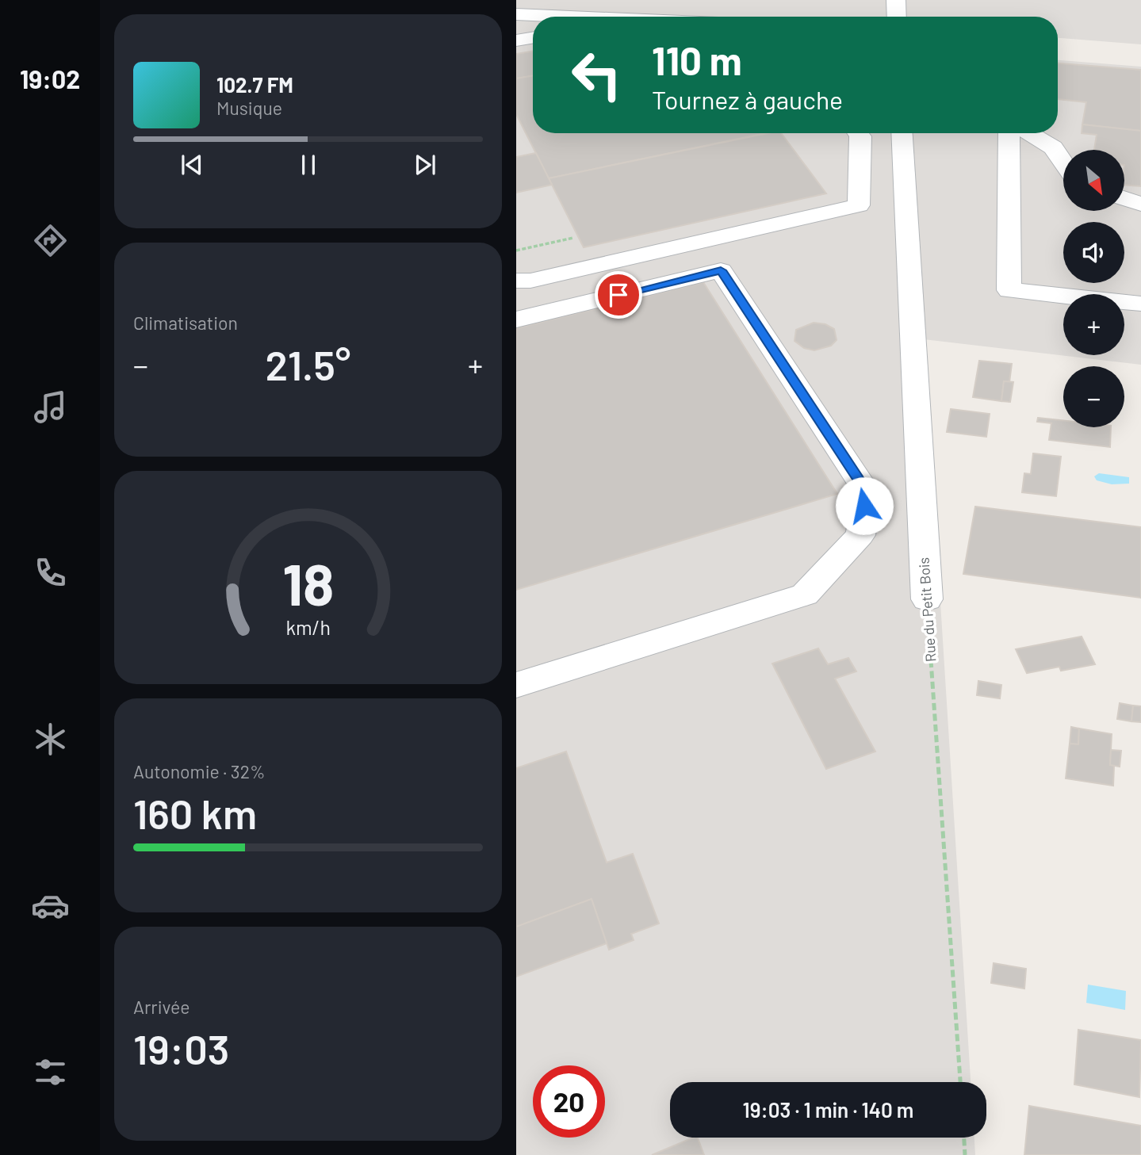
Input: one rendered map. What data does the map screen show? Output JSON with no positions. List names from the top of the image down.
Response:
{
  "streets": {
    "street": ["Rue du Petit Bois"]
  },
  "north": "bottom right",
  "page": {
    "tabs": "19:02",
    "turn": ["110 m", "Tournez à gauche"],
    "song": ["102.7 FM", "Musique"],
    "map_buttons": ["+", "−"],
    "tile": [
      "Climatisation",
      ["Autonomie · 32%", "160 km"],
      ["Arrivée", "19:03"]
    ],
    "heat": ["−", "21.5°", "+"],
    "limit": "20",
    "trip": "19:03 · 1 min · 140 m",
    "gauge": ["18", "km/h"]
  }
}
